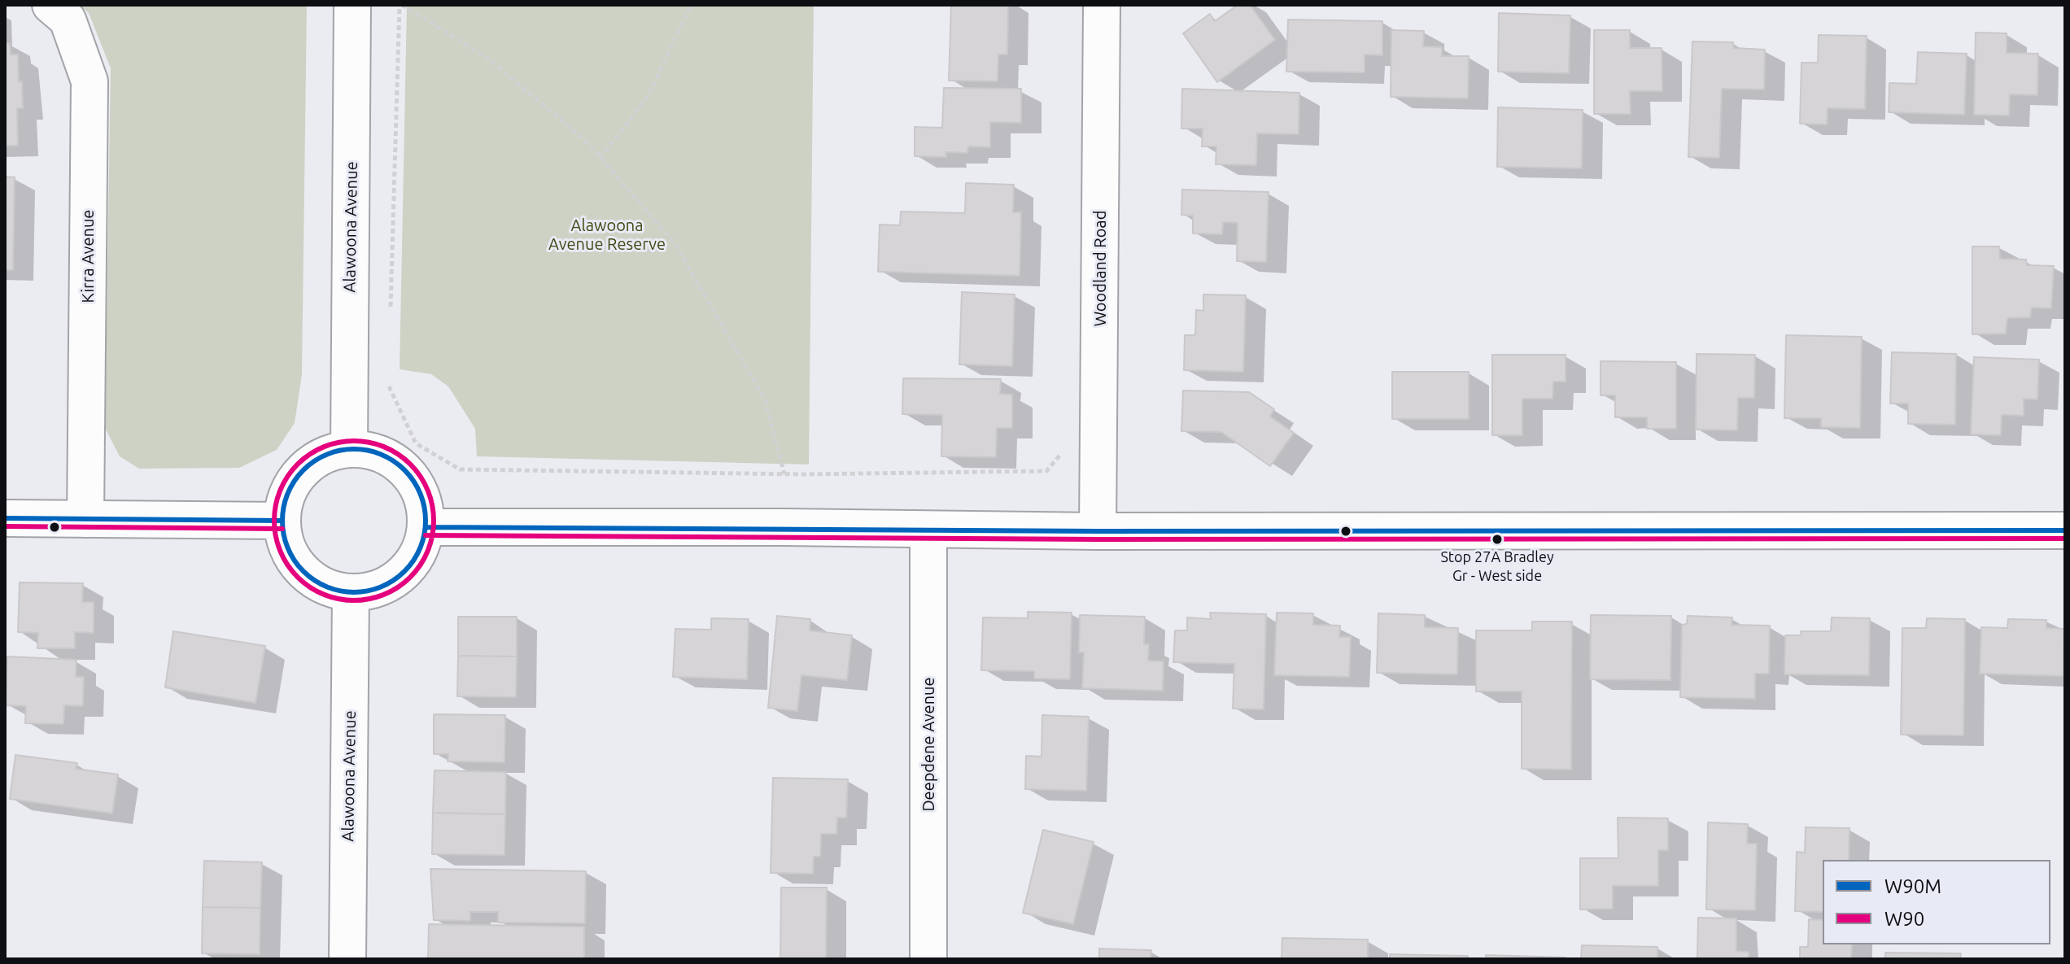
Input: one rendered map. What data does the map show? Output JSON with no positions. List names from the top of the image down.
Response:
{
  "streets": {
    "street": [
      "Alawoona Avenue",
      "Kirra Avenue",
      "Woodland Road",
      "Deepdene Avenue"
    ]
  },
  "parks": ["Alawoona Avenue Reserve"],
  "places": ["Stop 27A Bradley Gr - West side"],
  "lines": ["transit line W90", "transit line W90M"],
  "legend": ["W90M", "W90"]
}
